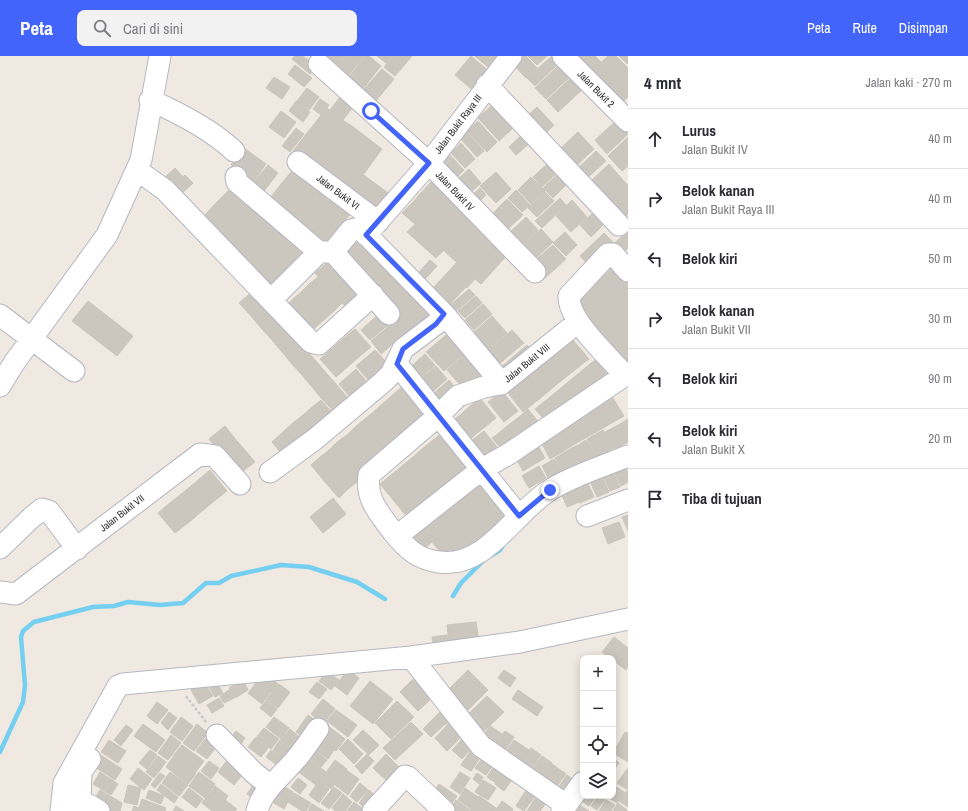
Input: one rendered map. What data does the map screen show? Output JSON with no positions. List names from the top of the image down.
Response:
{
  "streets": {
    "street": [
      "Jalan Bukit 2",
      "Jalan Bukit Raya III",
      "Jalan Bukit IV",
      "Jalan Bukit VI",
      "Jalan Bukit VIII",
      "Jalan Bukit VII"
    ]
  },
  "crossings": [
    ["Jalan Bukit Raya III", "Jalan Bukit IV"],
    ["Jalan Bukit Raya III", "Jalan Bukit VI"]
  ],
  "page": {
    "header": "Peta",
    "search": "Cari di sini",
    "nav": ["Peta", "Rute", "Disimpan"],
    "heading": ["4 mnt", "Jalan kaki · 270 m"],
    "list": [
      ["Lurus", "Jalan Bukit IV", "40 m"],
      ["Belok kanan", "Jalan Bukit Raya III", "40 m"],
      ["Belok kiri", "50 m"],
      ["Belok kanan", "Jalan Bukit VII", "30 m"],
      ["Belok kiri", "90 m"],
      ["Belok kiri", "Jalan Bukit X", "20 m"],
      "Tiba di tujuan"
    ],
    "map_buttons": ["+", "−"]
  }
}
